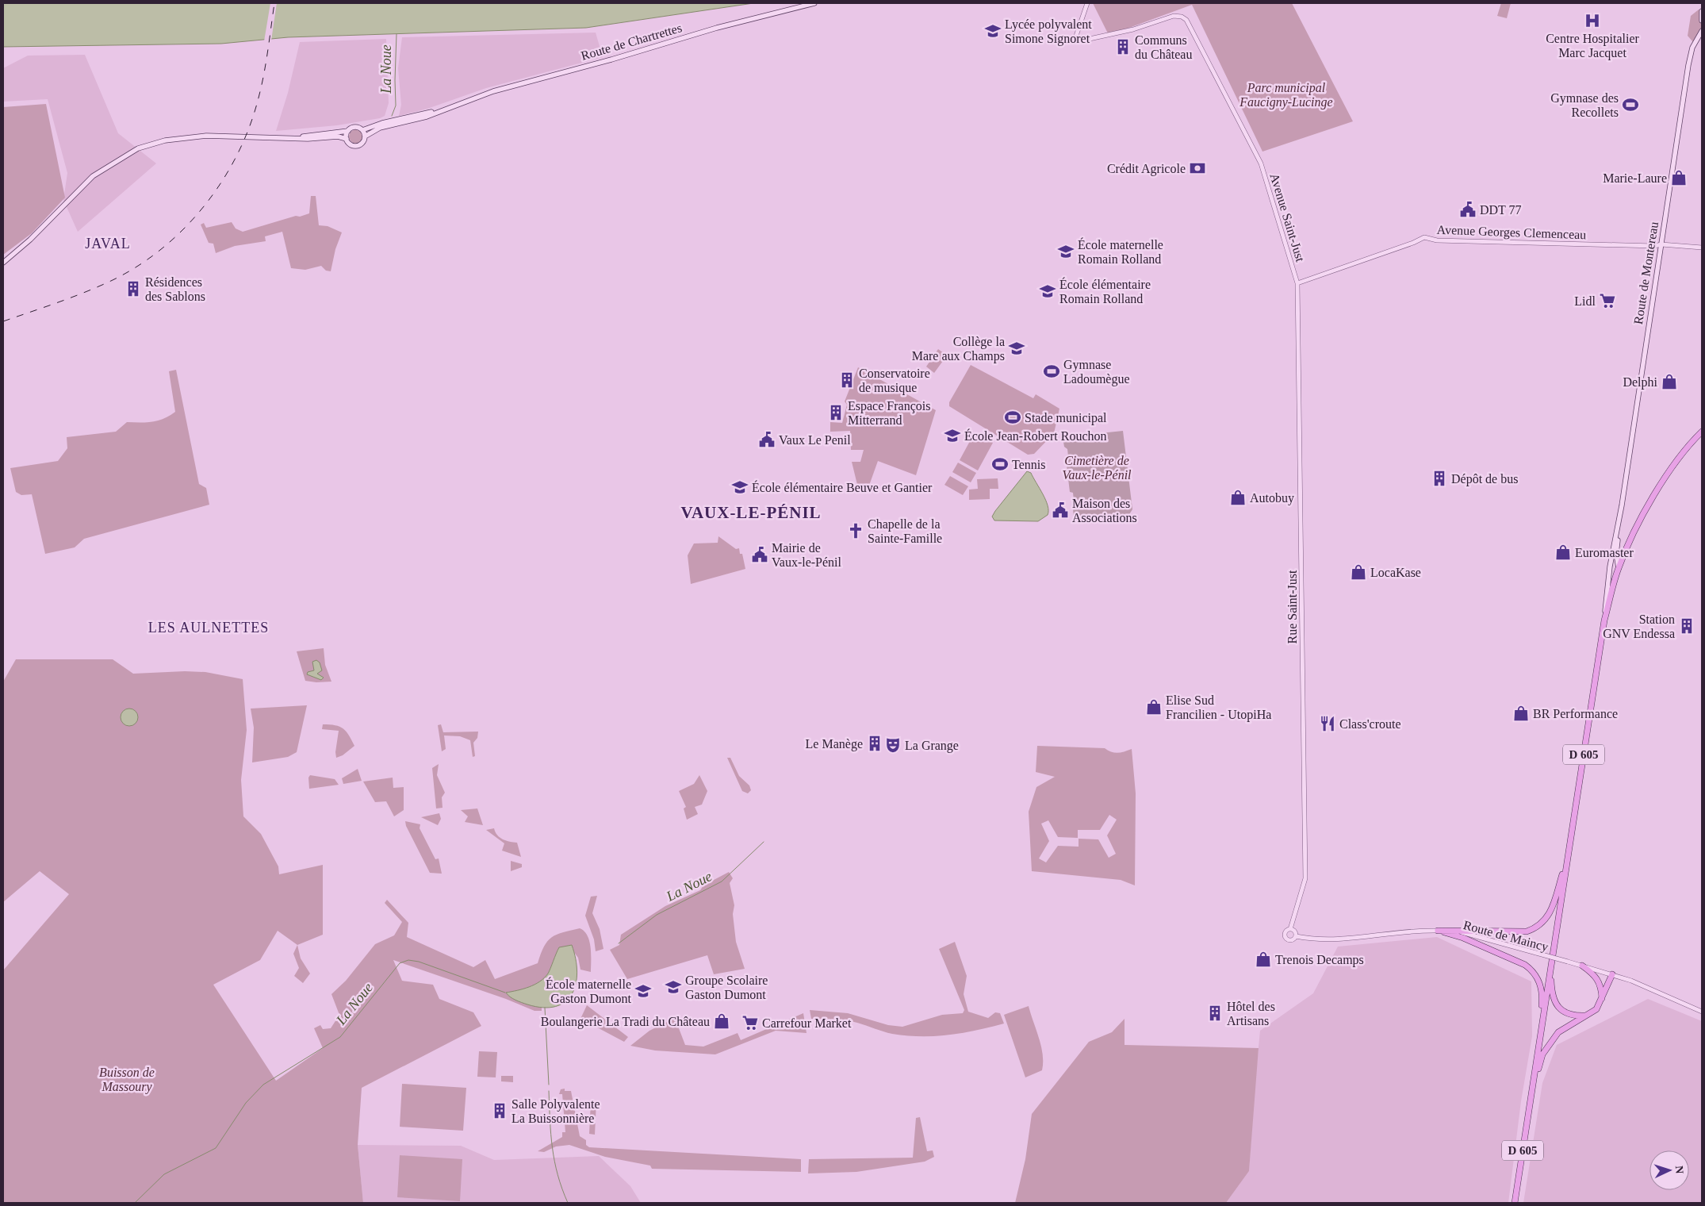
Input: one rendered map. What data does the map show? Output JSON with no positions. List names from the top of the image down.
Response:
{
  "streets": {
    "main road": ["Route de Chartrettes", "Route de Montereau", "D 605"],
    "street": [
      "Avenue Saint-Just",
      "Avenue Georges Clemenceau",
      "Rue Saint-Just",
      "Route de Maincy"
    ]
  },
  "crossings": [
    ["Avenue Saint-Just", "Avenue Georges Clemenceau"],
    ["Avenue Saint-Just", "Rue Saint-Just"],
    ["Avenue Georges Clemenceau", "Route de Montereau"],
    ["Avenue Georges Clemenceau", "Rue Saint-Just"],
    ["Route de Montereau", "D 605"],
    ["Rue Saint-Just", "Route de Maincy"]
  ],
  "districts": ["JAVAL", "VAUX-LE-PÉNIL", "LES AULNETTES"],
  "water": ["La Noue"],
  "parks": ["Parc municipal Faucigny-Lucinge", "Cimetière de Vaux-le-Pénil", "Buisson de Massoury"],
  "places": {
    "hospital": ["Centre Hospitalier Marc Jacquet"],
    "school or university": [
      "Lycée polyvalent Simone Signoret",
      "École maternelle Romain Rolland",
      "École élémentaire Romain Rolland",
      "Collège la Mare aux Champs",
      "École Jean-Robert Rouchon",
      "École élémentaire Beuve et Gantier",
      "Groupe Scolaire Gaston Dumont",
      "École maternelle Gaston Dumont"
    ],
    "building": [
      "Communs du Château",
      "Résidences des Sablons",
      "Conservatoire de musique",
      "Espace François Mitterrand",
      "Dépôt de bus",
      "Station GNV Endessa",
      "Le Manège",
      "Hôtel des Artisans",
      "Salle Polyvalente La Buissonnière"
    ],
    "sports": [
      "Gymnase des Recollets",
      "Gymnase Ladoumègue",
      "Stade municipal",
      "Tennis"
    ],
    "bank": ["Crédit Agricole"],
    "shop": [
      "Marie-Laure",
      "Delphi",
      "Autobuy",
      "Euromaster",
      "LocaKase",
      "Elise Sud Francilien - UtopiHa",
      "BR Performance",
      "Trenois Decamps",
      "Boulangerie La Tradi du Château"
    ],
    "public building": [
      "DDT 77",
      "Vaux Le Penil",
      "Maison des Associations",
      "Mairie de Vaux-le-Pénil"
    ],
    "supermarket": ["Lidl", "Carrefour Market"],
    "church": ["Chapelle de la Sainte-Famille"],
    "restaurant": ["Class'croute"],
    "theatre": ["La Grange"]
  },
  "north": "right"
}
